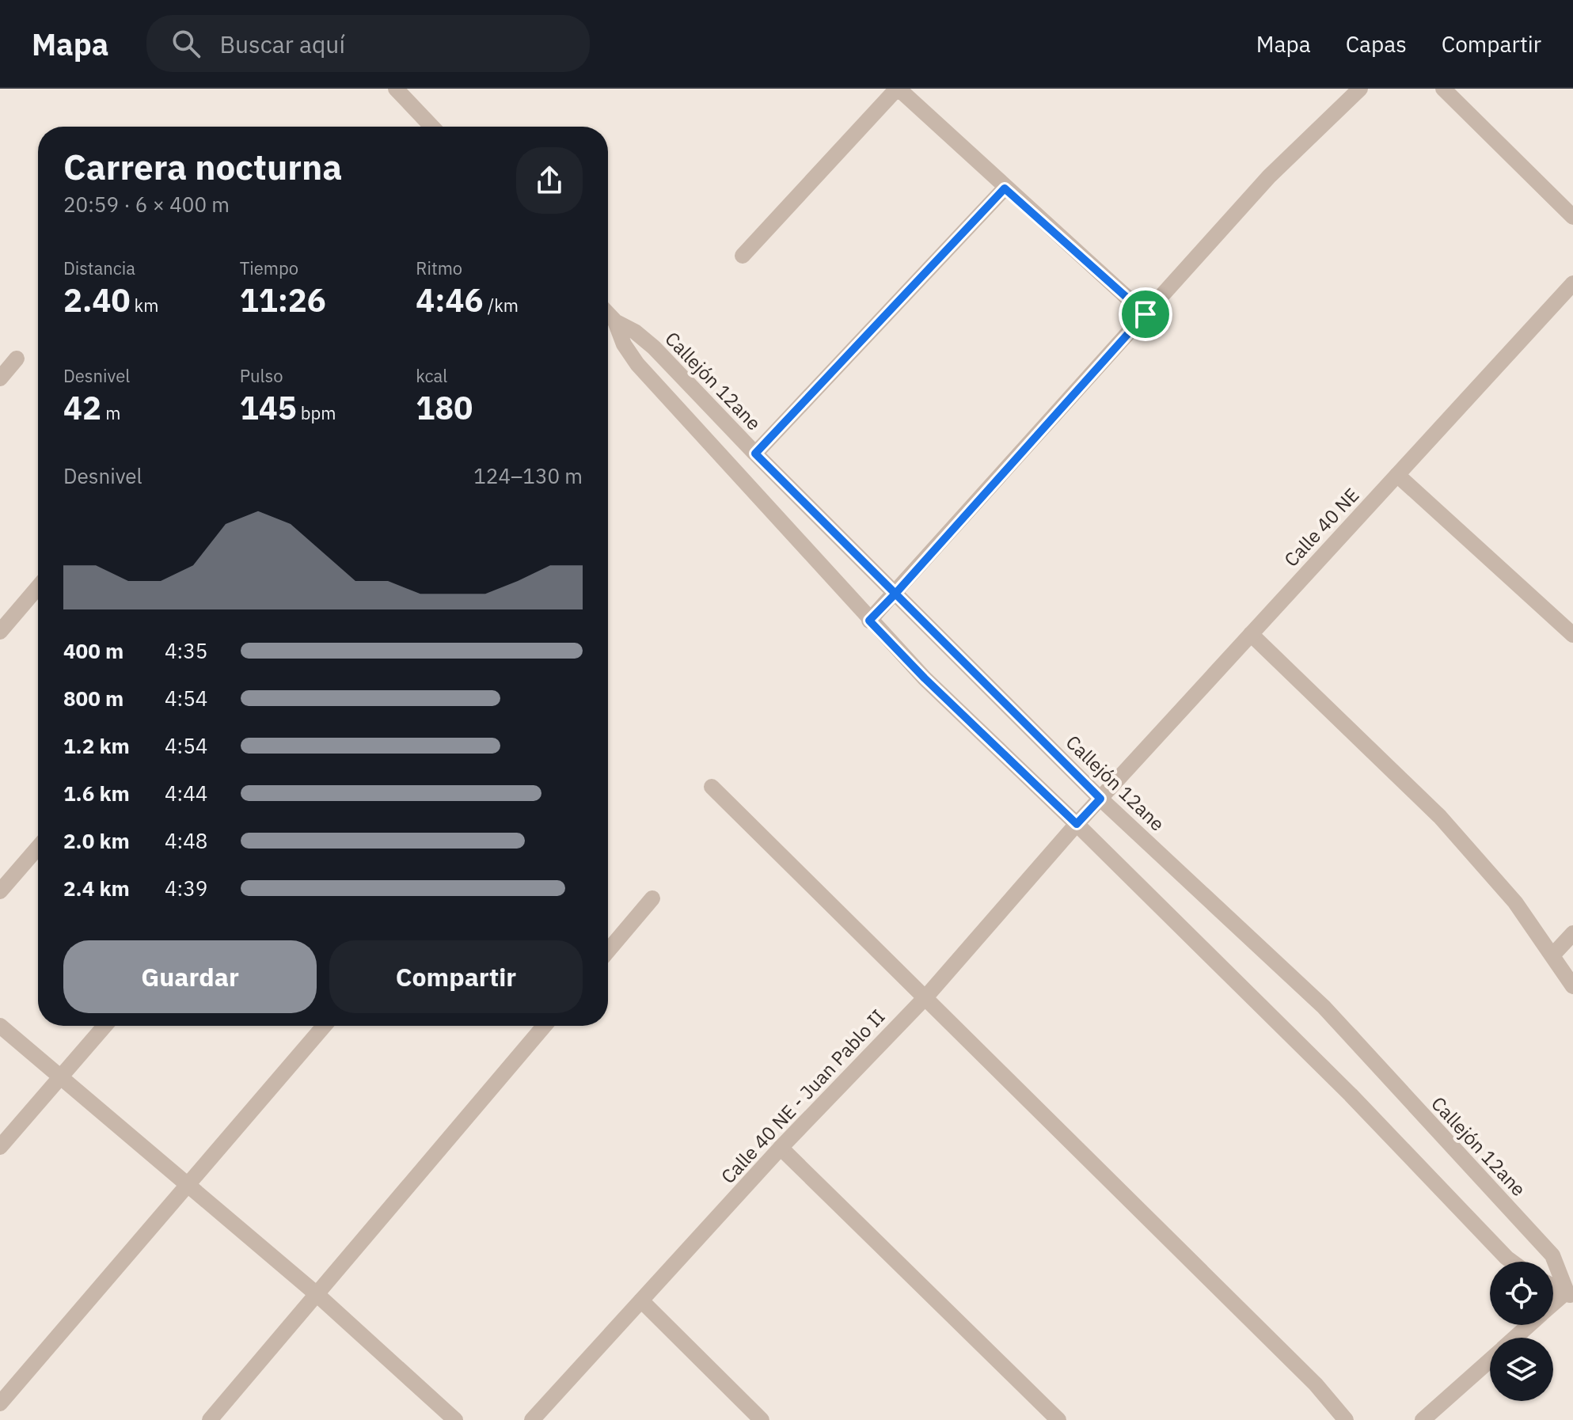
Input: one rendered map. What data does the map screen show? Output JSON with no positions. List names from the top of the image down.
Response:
{
  "streets": {
    "street": ["Callejón 12ane", "Calle 40 NE", "Calle 40 NE - Juan Pablo II"]
  },
  "crossings": [
    ["Callejón 12ane", "Calle 40 NE"],
    ["Callejón 12ane", "Calle 40 NE - Juan Pablo II"],
    ["Calle 40 NE", "Calle 40 NE - Juan Pablo II"]
  ],
  "page": {
    "header": "Mapa",
    "search": "Buscar aquí",
    "nav": ["Mapa", "Capas", "Compartir"],
    "heading": ["Carrera nocturna", "20:59 · 6 × 400 m"],
    "stats": [
      ["Distancia", "2.40 km"],
      ["Tiempo", "11:26"],
      ["Ritmo", "4:46 /km"],
      ["Desnivel", "42 m"],
      ["Pulso", "145 bpm"],
      ["kcal", "180"]
    ],
    "chart": ["Desnivel", "124–130 m"],
    "list": [
      {
        "name": "400 m",
        "note": "4:35"
      },
      {
        "name": "800 m",
        "note": "4:54"
      },
      {
        "name": "1.2 km",
        "note": "4:54"
      },
      {
        "name": "1.6 km",
        "note": "4:44"
      },
      {
        "name": "2.0 km",
        "note": "4:48"
      },
      {
        "name": "2.4 km",
        "note": "4:39"
      }
    ],
    "buttons": ["Guardar", "Compartir"]
  }
}
